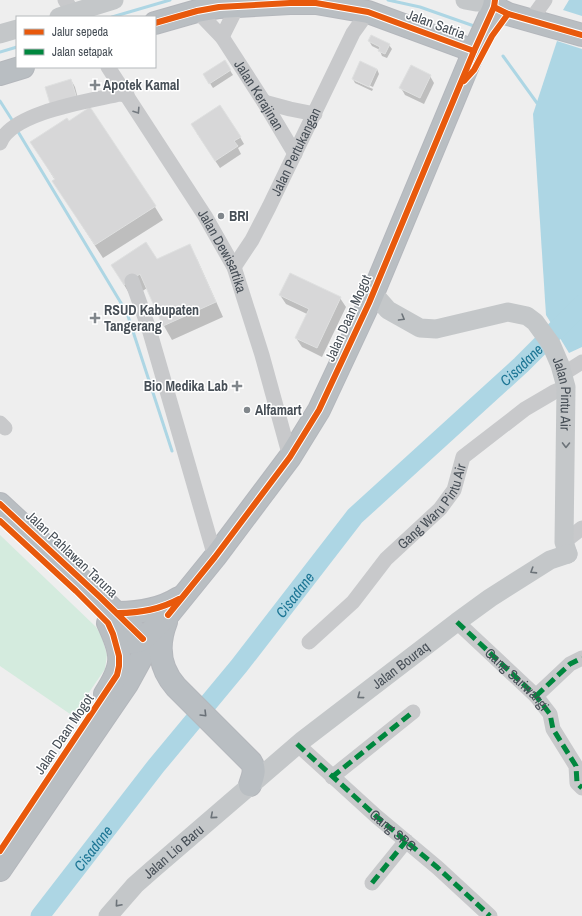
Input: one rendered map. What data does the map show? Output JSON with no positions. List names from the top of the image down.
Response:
{
  "streets": {
    "highway": ["Jalan Satria", "Jalan Daan Mogot", "Jalan Pahlawan Taruna"],
    "main road": ["Jalan Pintu Air", "Jalan Bouraq", "Jalan Lio Baru"],
    "street": [
      "Jalan Kerajinan",
      "Jalan Pertukangan",
      "Jalan Dewisartika",
      "Gang Waru Pintu Air",
      "Gang Sariwangi",
      "Gang SPG"
    ]
  },
  "crossings": [
    ["Jalan Satria", "Jalan Kerajinan"],
    ["Jalan Satria", "Jalan Pertukangan"],
    ["Jalan Satria", "Jalan Daan Mogot"],
    ["Jalan Kerajinan", "Jalan Pertukangan"],
    ["Jalan Pertukangan", "Jalan Dewisartika"],
    ["Jalan Dewisartika", "Jalan Daan Mogot"],
    ["Jalan Daan Mogot", "Jalan Pintu Air"],
    ["Jalan Daan Mogot", "Jalan Pahlawan Taruna"],
    ["Jalan Pintu Air", "Gang Waru Pintu Air"],
    ["Jalan Pintu Air", "Jalan Bouraq"],
    ["Jalan Bouraq", "Gang Sariwangi"],
    ["Jalan Bouraq", "Gang SPG"],
    ["Jalan Bouraq", "Jalan Lio Baru"]
  ],
  "one_way": ["Jalan Dewisartika", "Jalan Bouraq", "Jalan Lio Baru"],
  "water": ["Cisadane"],
  "places": {
    "health": ["Apotek Kamal", "RSUD Kabupaten Tangerang", "Bio Medika Lab"],
    "other": ["BRI", "Alfamart"]
  },
  "legend": ["Jalur sepeda", "Jalan setapak"]
}
